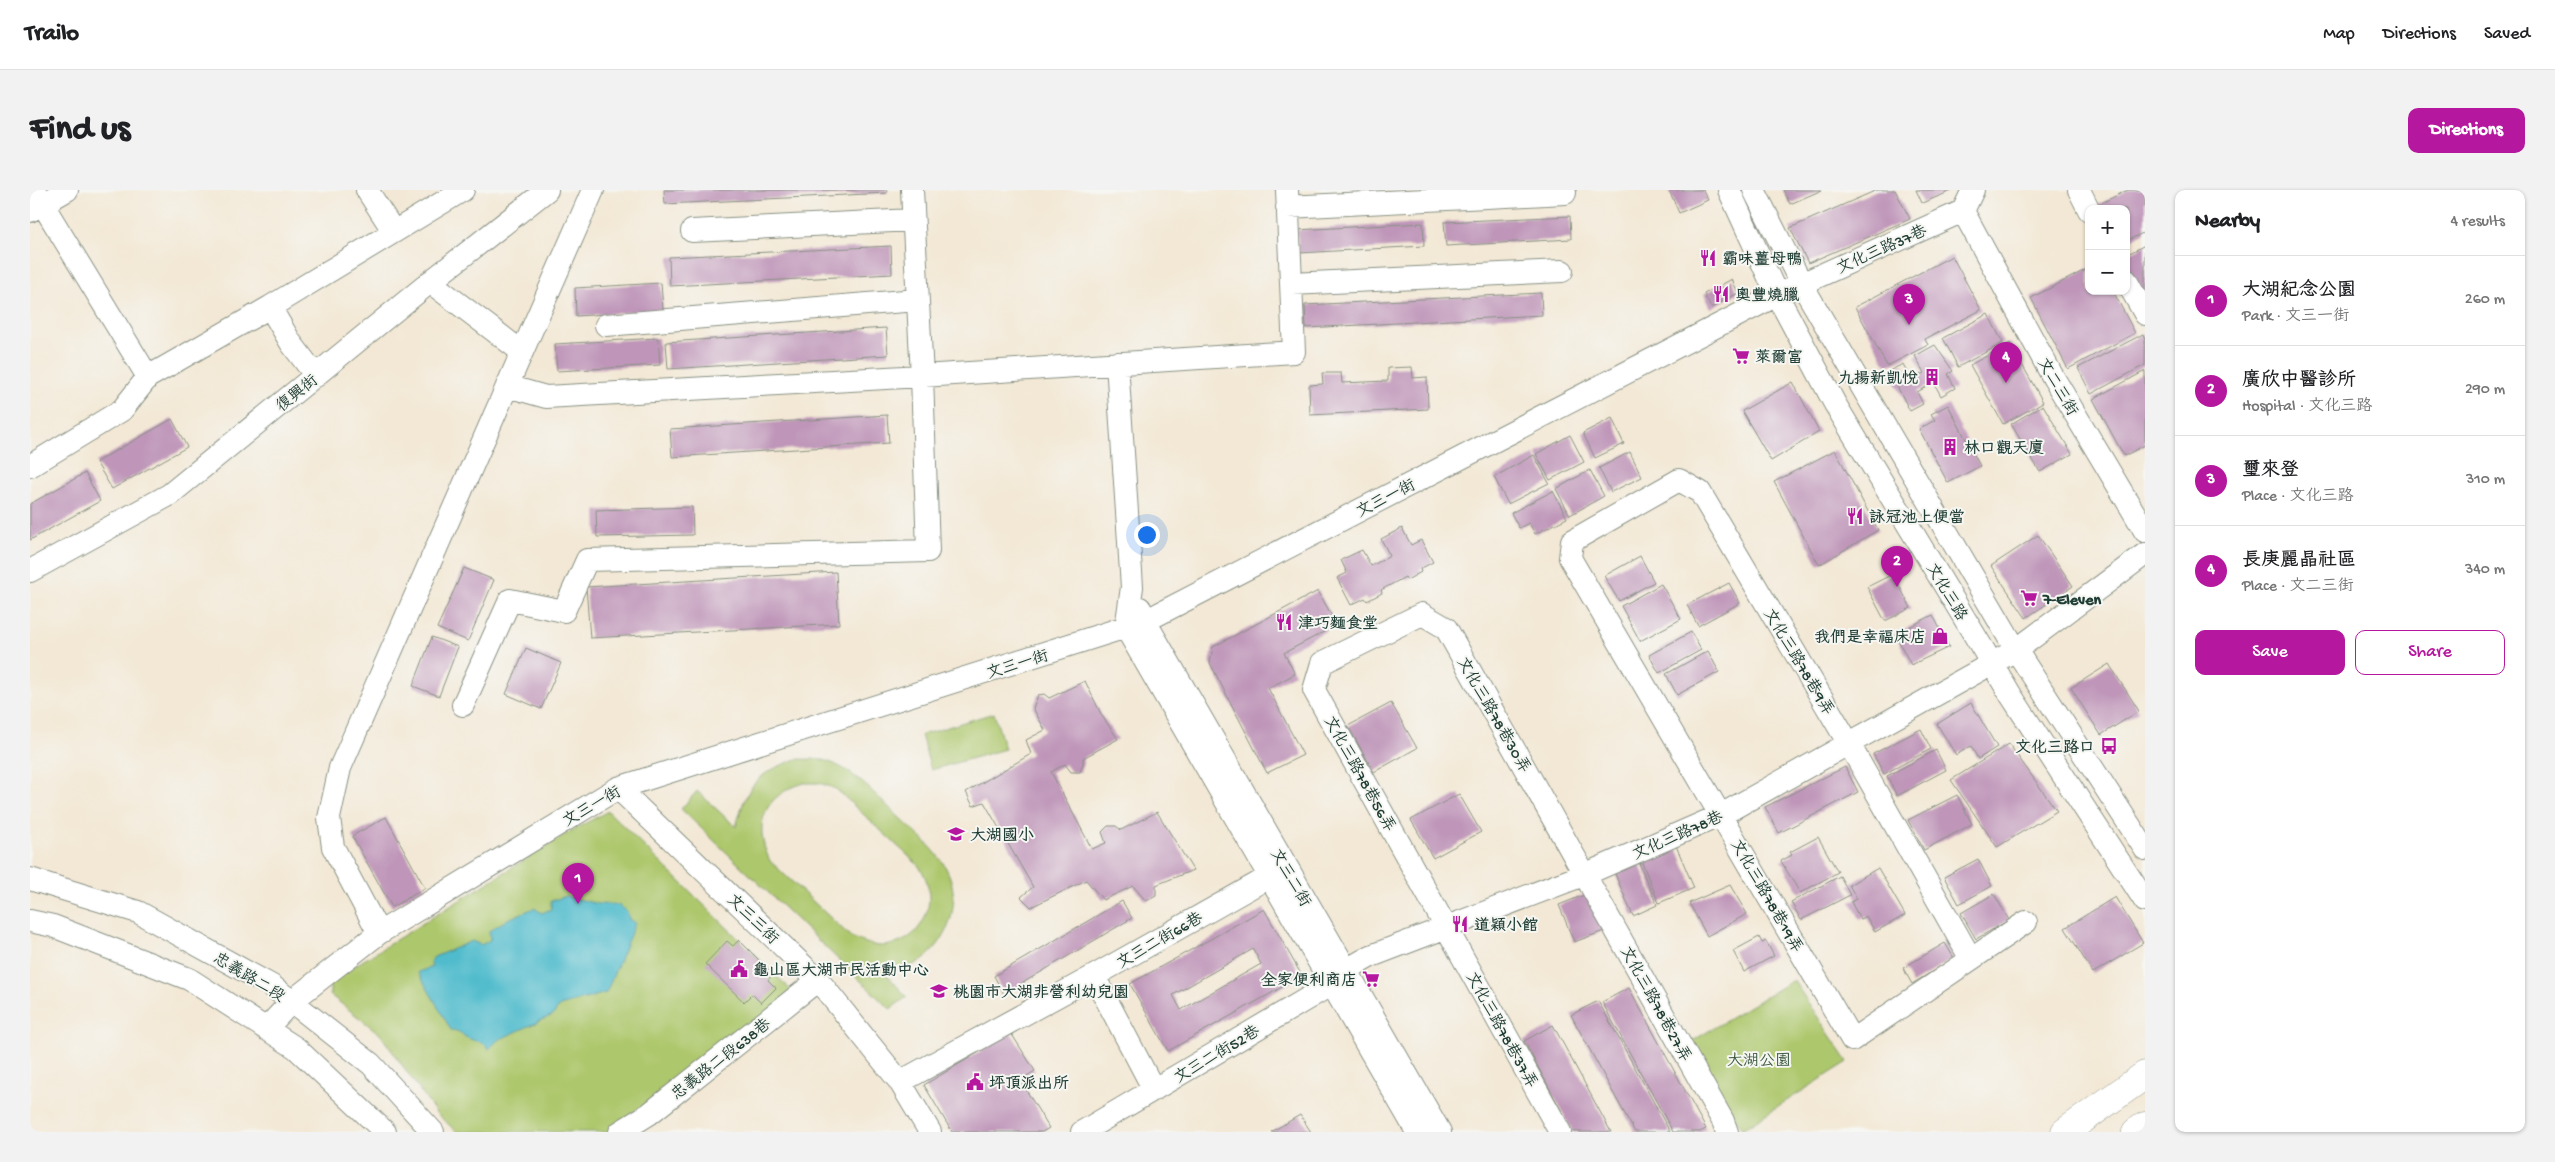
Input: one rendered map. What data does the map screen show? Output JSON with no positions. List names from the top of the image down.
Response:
{
  "streets": {
    "street": [
      "文化三路37巷",
      "文二三街",
      "復興街",
      "文三一街",
      "文化三路",
      "文化三路78巷9弄",
      "文化三路78巷30弄",
      "文化三路78巷56弄",
      "文化三路78巷",
      "文三二街",
      "文化三路78巷19弄",
      "文三三街",
      "文三二街66巷",
      "忠義路二段",
      "文化三路78巷27弄",
      "文化三路78巷37弄",
      "文三二街52巷",
      "忠義路二段638巷"
    ]
  },
  "crossings": [
    ["文化三路37巷", "文二三街"],
    ["文化三路37巷", "文三一街"],
    ["文化三路37巷", "文化三路"],
    ["文三一街", "文化三路"],
    ["文三一街", "文三二街"],
    ["文三一街", "文三三街"],
    ["文三一街", "忠義路二段"],
    ["文化三路", "文化三路78巷"],
    ["文化三路78巷9弄", "文化三路78巷"],
    ["文化三路78巷9弄", "文化三路78巷19弄"],
    ["文化三路78巷30弄", "文化三路78巷56弄"],
    ["文化三路78巷30弄", "文化三路78巷"],
    ["文化三路78巷30弄", "文化三路78巷27弄"],
    ["文化三路78巷56弄", "文化三路78巷"],
    ["文化三路78巷56弄", "文化三路78巷37弄"],
    ["文化三路78巷", "文三二街"],
    ["文化三路78巷", "文化三路78巷19弄"],
    ["文化三路78巷", "文化三路78巷27弄"],
    ["文化三路78巷", "文化三路78巷37弄"],
    ["文化三路78巷", "文三二街52巷"],
    ["文三二街", "文三二街66巷"],
    ["文三二街", "文三二街52巷"],
    ["文三三街", "文三二街66巷"],
    ["文三三街", "忠義路二段638巷"]
  ],
  "parks": ["大湖公園"],
  "places": {
    "restaurant": [
      "霸味薑母鴨",
      "奧豐燒臘",
      "詠冠池上便當",
      "津巧麵食堂",
      "道穎小館"
    ],
    "supermarket": ["萊爾富", "7-Eleven", "全家便利商店"],
    "building": ["九揚新凱悅", "林口觀天廈"],
    "shop": ["我們是幸福床店"],
    "bus stop": ["文化三路口"],
    "school or university": ["大湖國小", "桃園市大湖非營利幼兒園"],
    "public building": ["龜山區大湖市民活動中心", "坪頂派出所"]
  },
  "page": {
    "header": "Trailo",
    "nav": ["Map", "Directions", "Saved"],
    "buttons": [
      "Directions",
      ["Save", "Share"]
    ],
    "title": "Find us",
    "heading": ["Nearby", "4 results"],
    "map_buttons": ["+", "−"],
    "list": [
      {
        "mark": "1",
        "name": "大湖紀念公園",
        "note": "Park · 文三一街",
        "value": "260 m"
      },
      {
        "mark": "2",
        "name": "廣欣中醫診所",
        "note": "Hospital · 文化三路",
        "value": "290 m"
      },
      {
        "mark": "3",
        "name": "璽來登",
        "note": "Place · 文化三路",
        "value": "310 m"
      },
      {
        "mark": "4",
        "name": "長庚麗晶社區",
        "note": "Place · 文二三街",
        "value": "340 m"
      }
    ],
    "pins": [
      "3",
      "4",
      "2",
      "1"
    ]
  }
}
